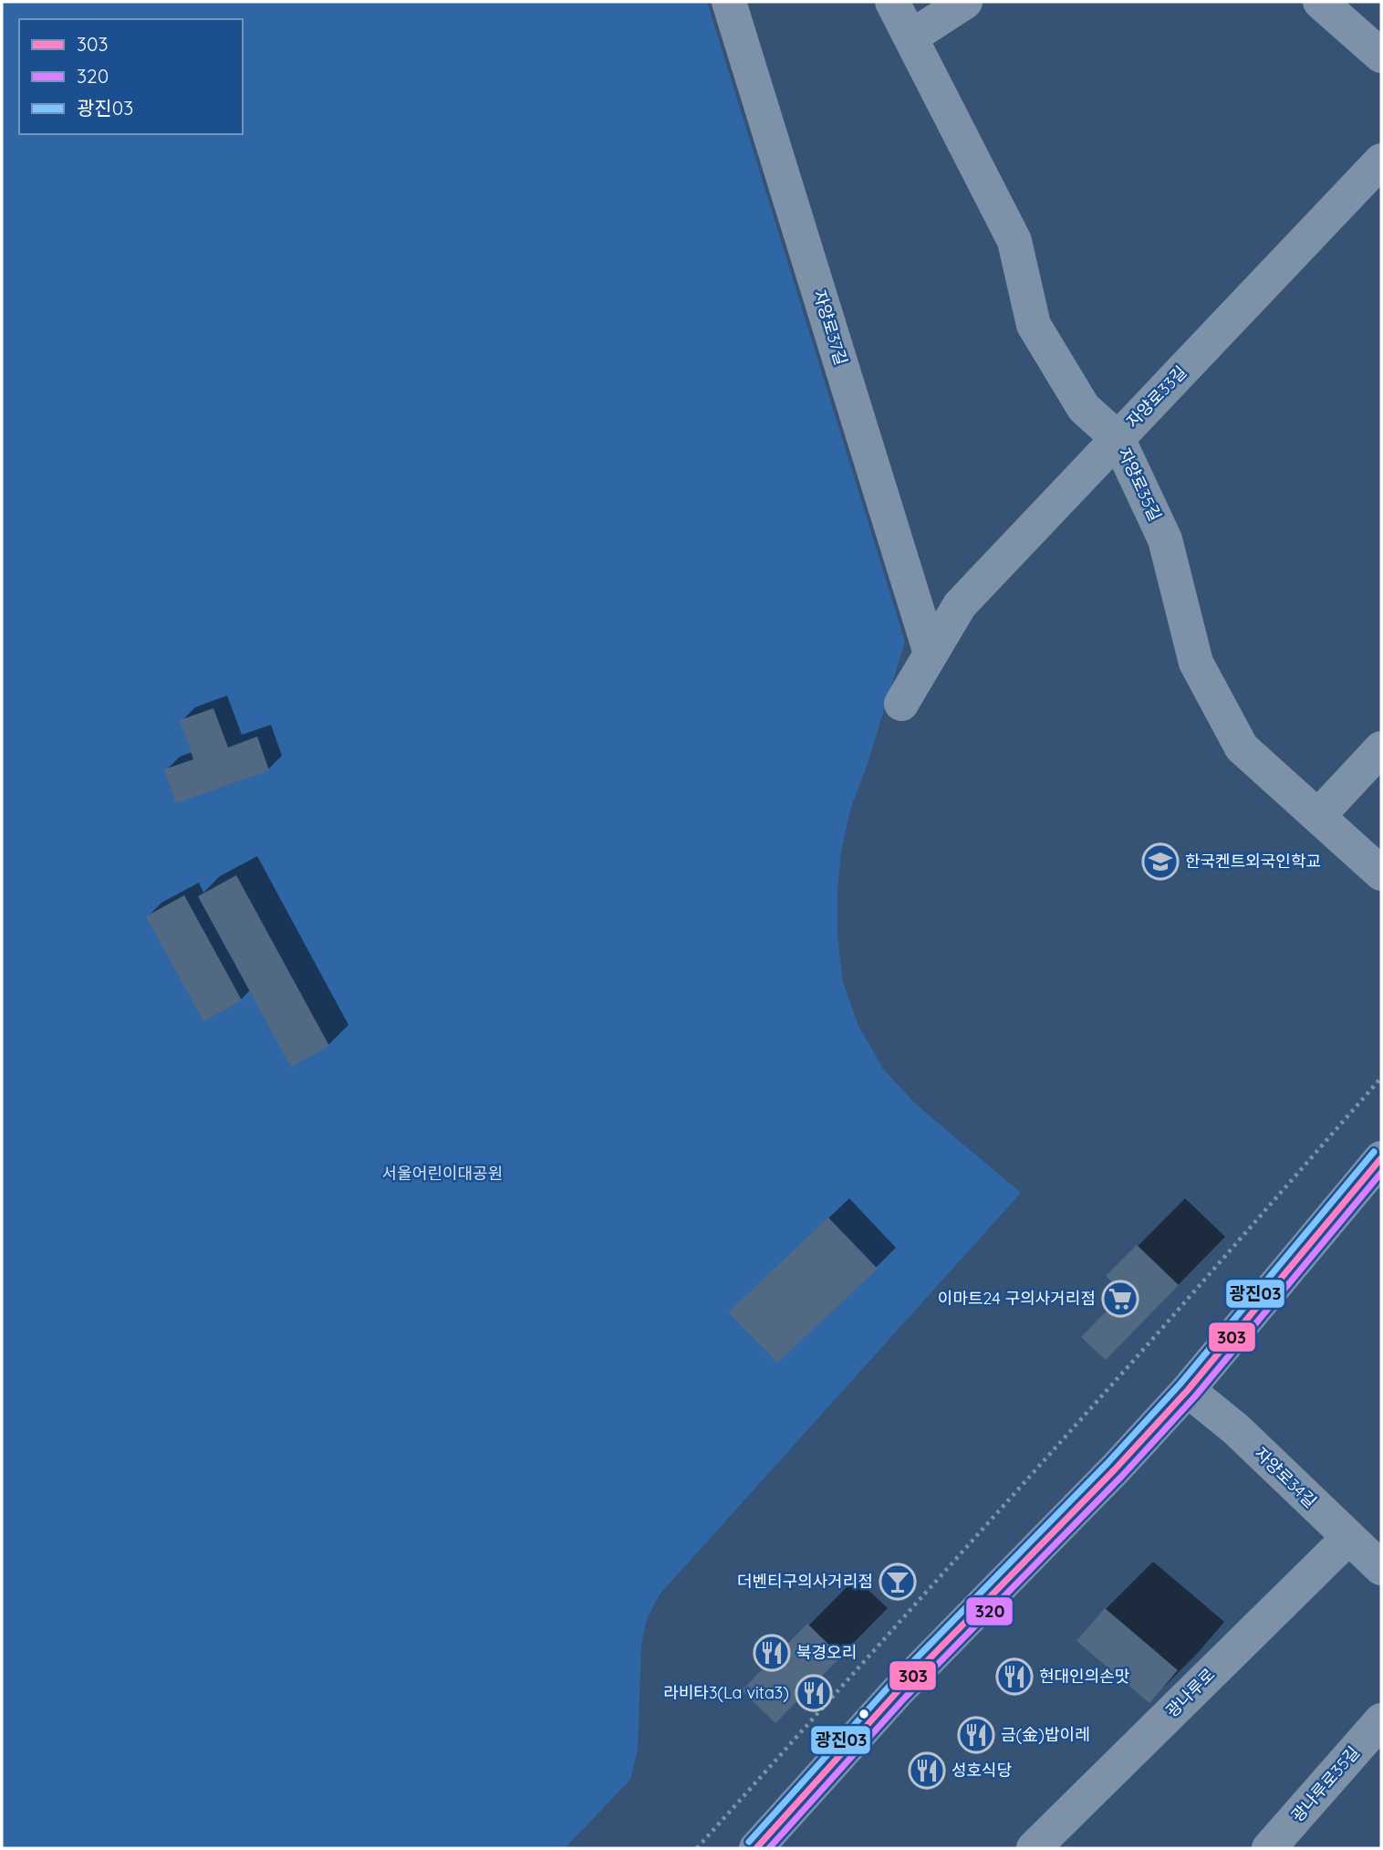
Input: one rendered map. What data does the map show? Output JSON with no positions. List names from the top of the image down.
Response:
{
  "streets": {
    "street": [
      "자양로37길",
      "자양로33길",
      "자양로35길",
      "자양로34길",
      "광나루로",
      "광나루로35길"
    ]
  },
  "crossings": [
    ["자양로37길", "자양로33길"],
    ["자양로33길", "자양로35길"],
    ["자양로34길", "광나루로"]
  ],
  "parks": ["서울어린이대공원"],
  "places": {
    "school or university": ["한국켄트외국인학교"],
    "supermarket": ["이마트24 구의사거리점"],
    "bar": ["더벤티구의사거리점"],
    "restaurant": [
      "북경오리",
      "현대인의손맛",
      "라비타3(La vita3)",
      "금(金)밥이레",
      "성호식당"
    ]
  },
  "lines": ["transit line 광진03", "transit line 303", "transit line 320"],
  "legend": ["303", "320", "광진03"]
}
